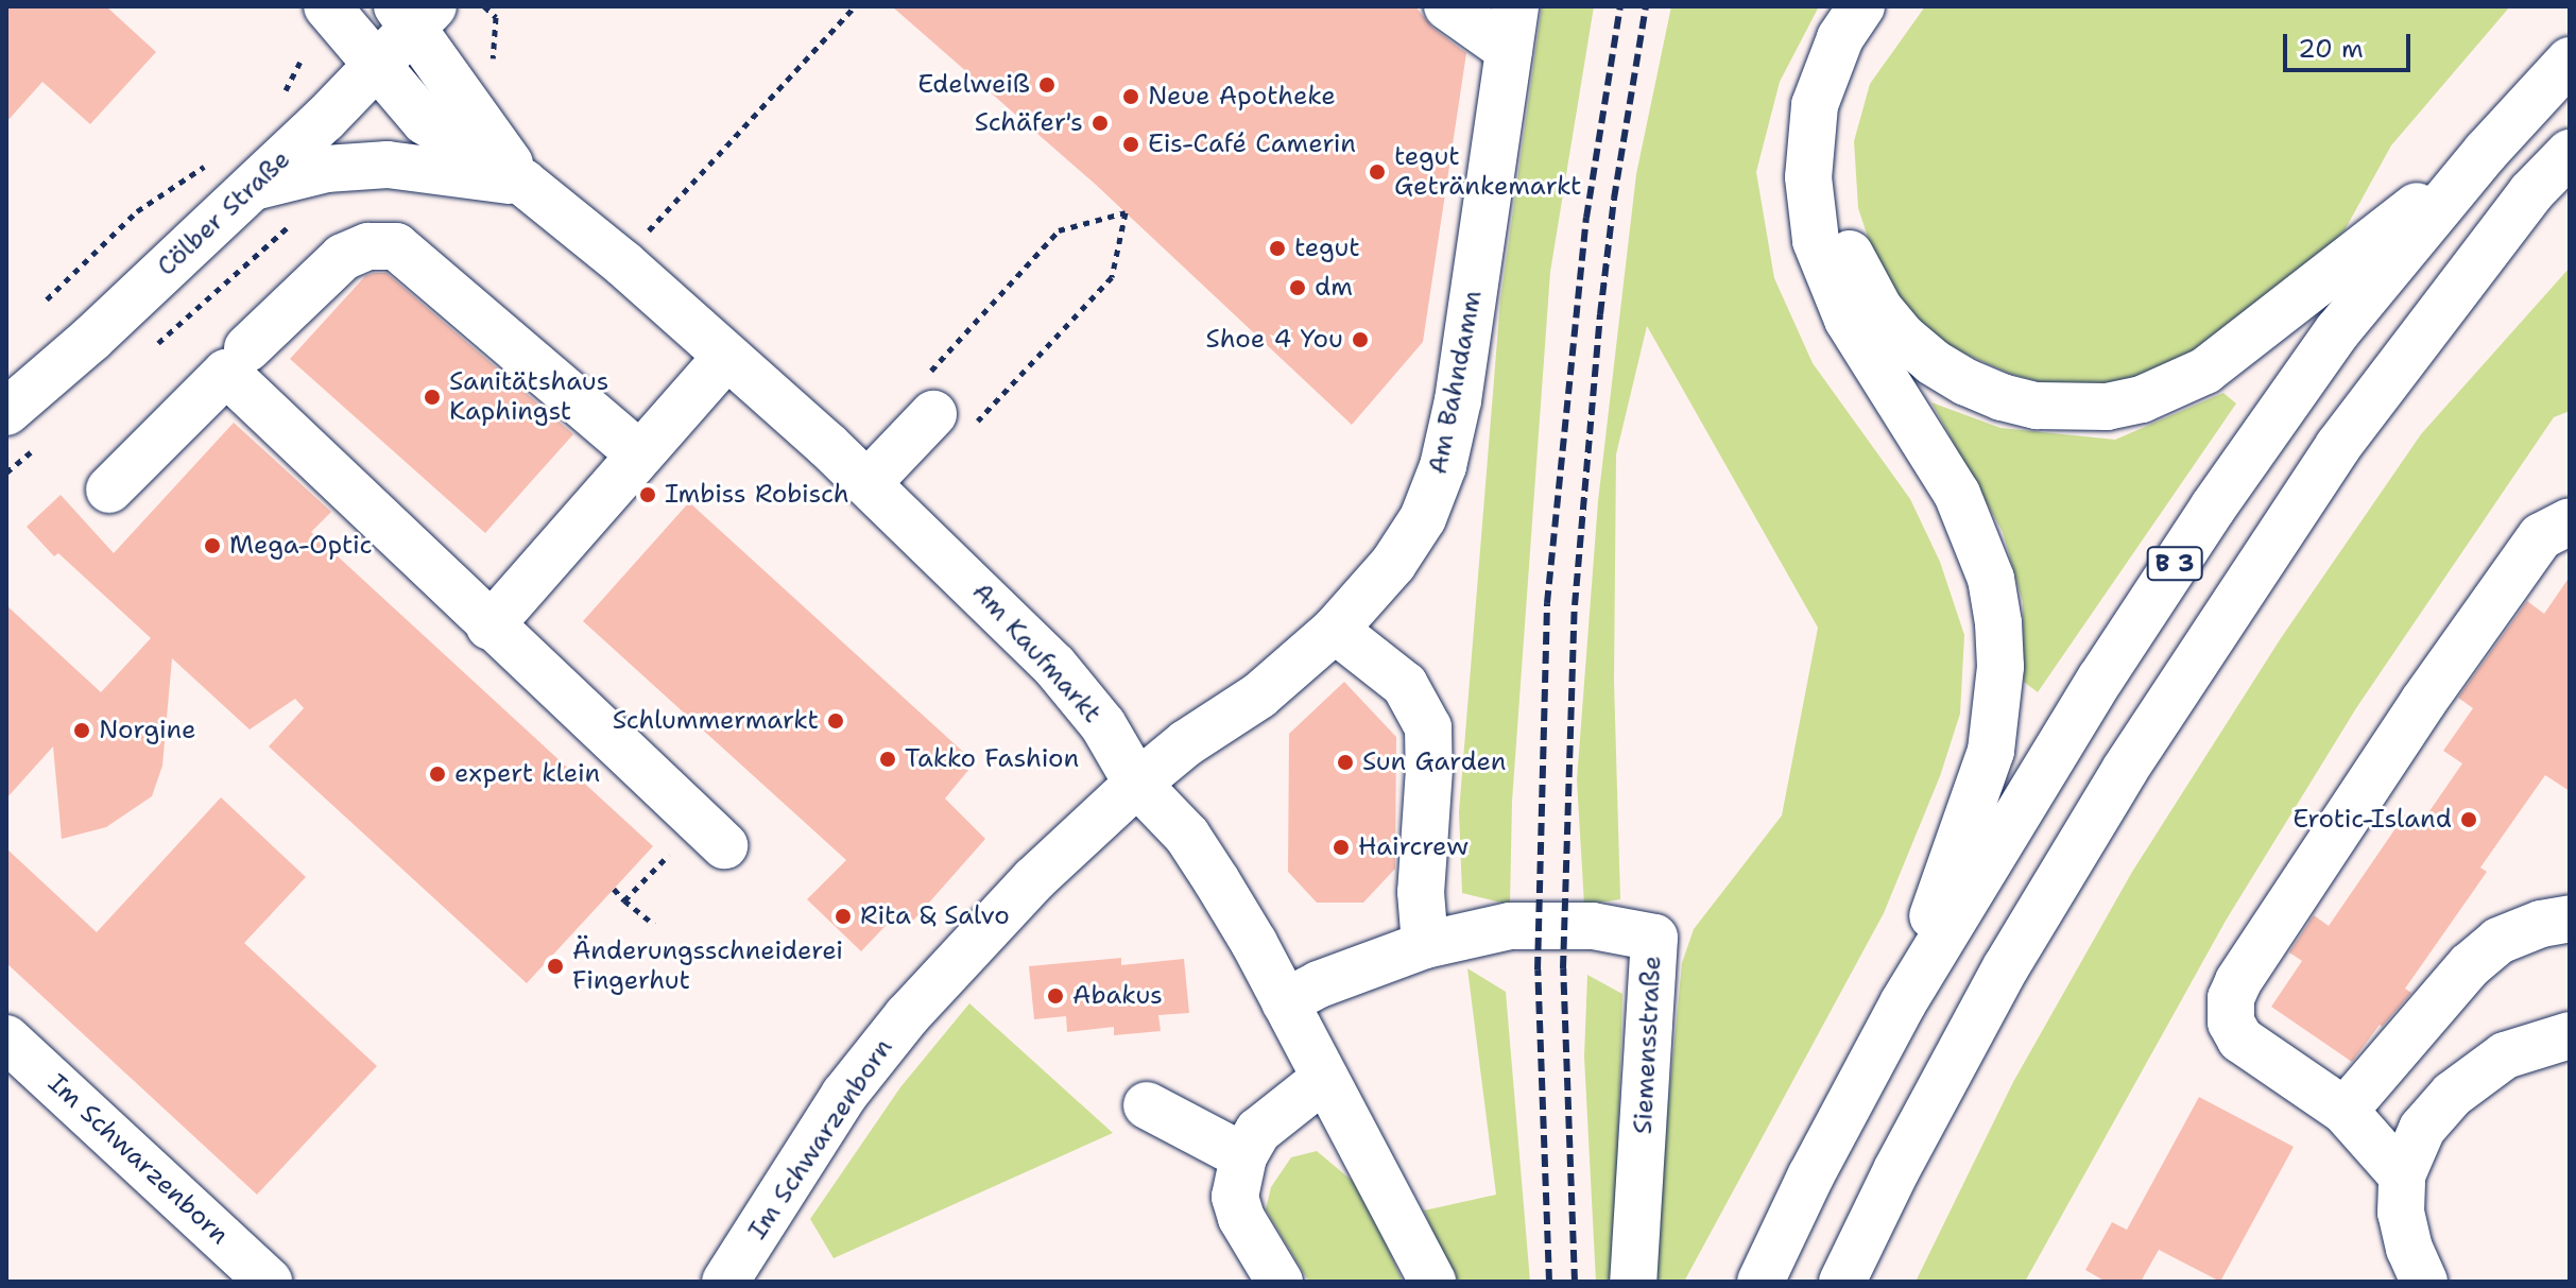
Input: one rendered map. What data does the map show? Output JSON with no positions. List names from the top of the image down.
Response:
{
  "streets": {
    "main road": [
      "Cölber Straße",
      "Am Bahndamm",
      "B 3",
      "Am Kaufmarkt",
      "Siemensstraße",
      "Im Schwarzenborn"
    ]
  },
  "crossings": [
    ["Cölber Straße", "Am Kaufmarkt"],
    ["Am Bahndamm", "Am Kaufmarkt"],
    ["Am Bahndamm", "Im Schwarzenborn"],
    ["Am Kaufmarkt", "Siemensstraße"],
    ["Am Kaufmarkt", "Im Schwarzenborn"]
  ],
  "places": [
    "Edelweiß",
    "Neue Apotheke",
    "Schäfer's",
    "Eis-Café Camerin",
    "tegut Getränkemarkt",
    "tegut",
    "dm",
    "Shoe 4 You",
    "Sanitätshaus Kaphingst",
    "Imbiss Robisch",
    "Mega-Optic",
    "Schlummermarkt",
    "Norgine",
    "Takko Fashion",
    "Sun Garden",
    "expert klein",
    "Erotic-Island",
    "Haircrew",
    "Rita & Salvo",
    "Änderungsschneiderei Fingerhut",
    "Abakus"
  ],
  "scale_bar": "20 m"
}
